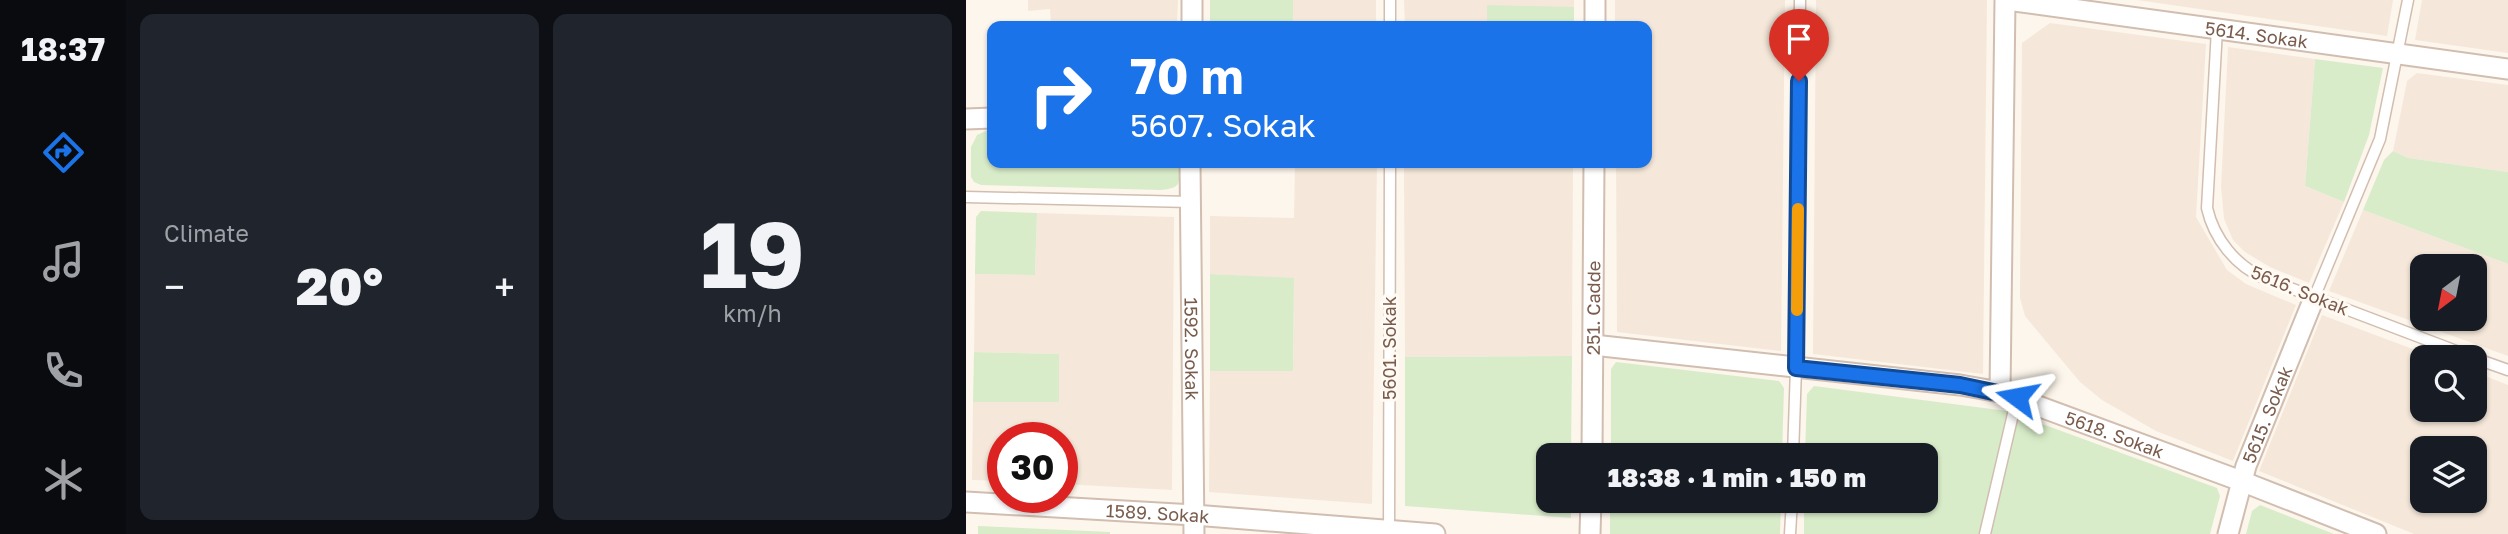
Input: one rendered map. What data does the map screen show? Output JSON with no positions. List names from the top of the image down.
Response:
{
  "streets": {
    "street": [
      "5614. Sokak",
      "251. Cadde",
      "1592. Sokak",
      "5615. Sokak",
      "5618. Sokak",
      "1589. Sokak"
    ],
    "lane": ["5616. Sokak", "5601. Sokak"]
  },
  "crossings": [
    ["5614. Sokak", "5616. Sokak"],
    ["5616. Sokak", "5615. Sokak"],
    ["251. Cadde", "5618. Sokak"],
    ["1592. Sokak", "1589. Sokak"],
    ["5601. Sokak", "1589. Sokak"],
    ["5615. Sokak", "5618. Sokak"]
  ],
  "north": "bottom left",
  "page": {
    "tabs": "18:37",
    "tile": [
      "Climate",
      ["19", "km/h"]
    ],
    "turn": ["70 m", "5607. Sokak"],
    "heat": ["−", "20°", "+"],
    "limit": "30",
    "trip": "18:38 · 1 min · 150 m"
  }
}
